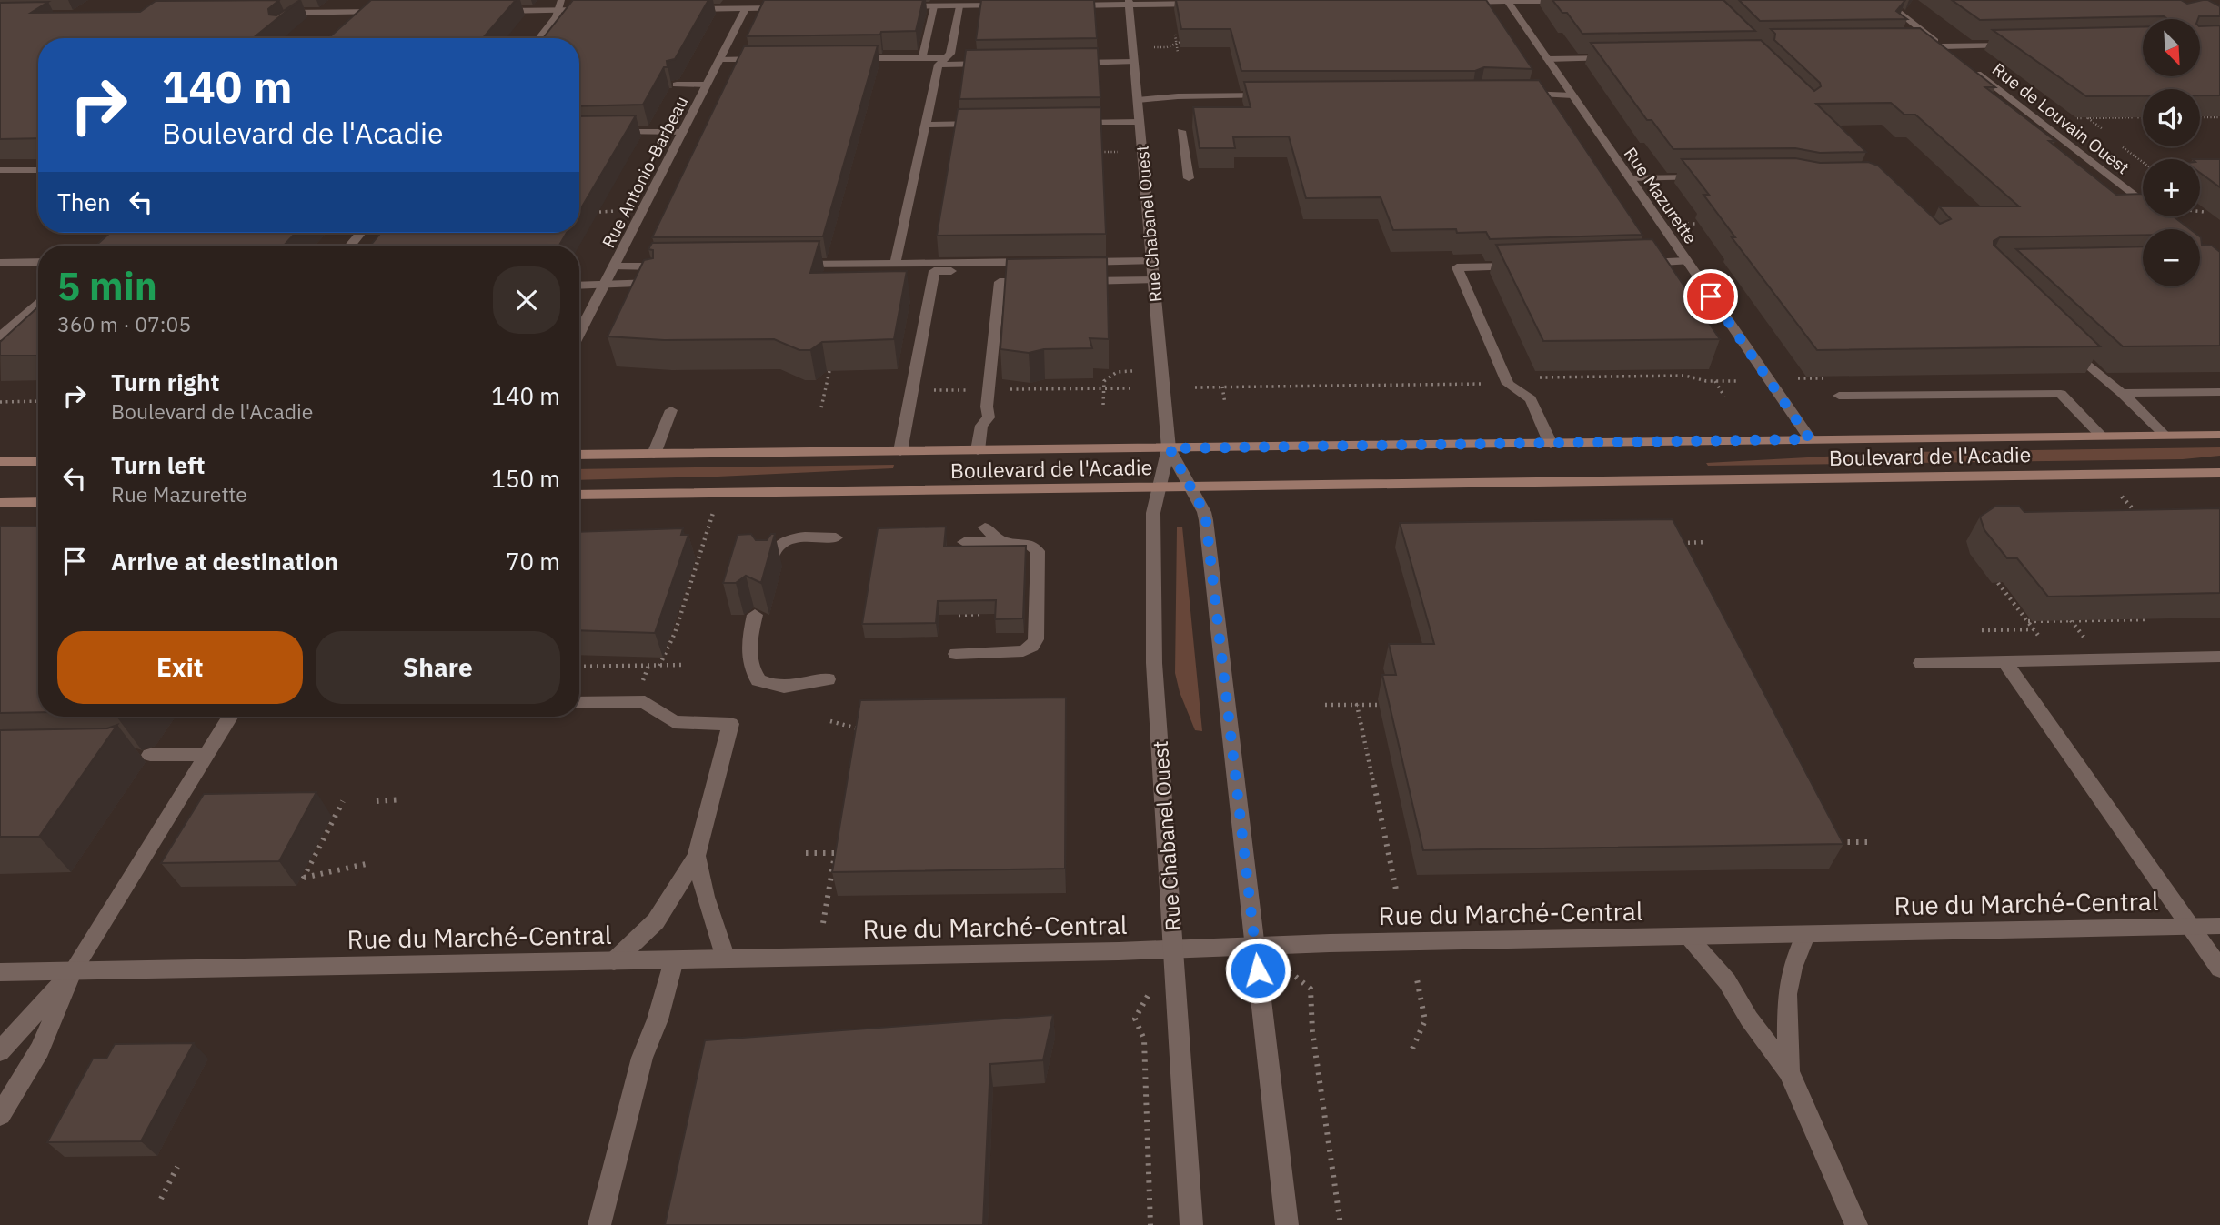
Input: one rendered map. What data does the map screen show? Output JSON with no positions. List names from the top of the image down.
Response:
{
  "streets": {
    "main road": ["Boulevard de l'Acadie"],
    "street": [
      "Rue de Louvain Ouest",
      "Rue Antonio-Barbeau",
      "Rue Mazurette",
      "Rue Chabanel Ouest",
      "Rue du Marché-Central"
    ]
  },
  "crossings": [
    ["Rue Mazurette", "Boulevard de l'Acadie"],
    ["Rue Chabanel Ouest", "Boulevard de l'Acadie"],
    ["Rue Chabanel Ouest", "Rue du Marché-Central"]
  ],
  "north": "bottom right",
  "page": {
    "map_buttons": ["+", "−"],
    "turn": ["140 m", "Boulevard de l'Acadie"],
    "then": "Then",
    "heading": ["5 min", "360 m · 07:05"],
    "list": [
      {
        "name": "Turn right",
        "note": "Boulevard de l'Acadie",
        "value": "140 m"
      },
      {
        "name": "Turn left",
        "note": "Rue Mazurette",
        "value": "150 m"
      },
      {
        "name": "Arrive at destination",
        "value": "70 m"
      }
    ],
    "buttons": ["Exit", "Share"]
  }
}
